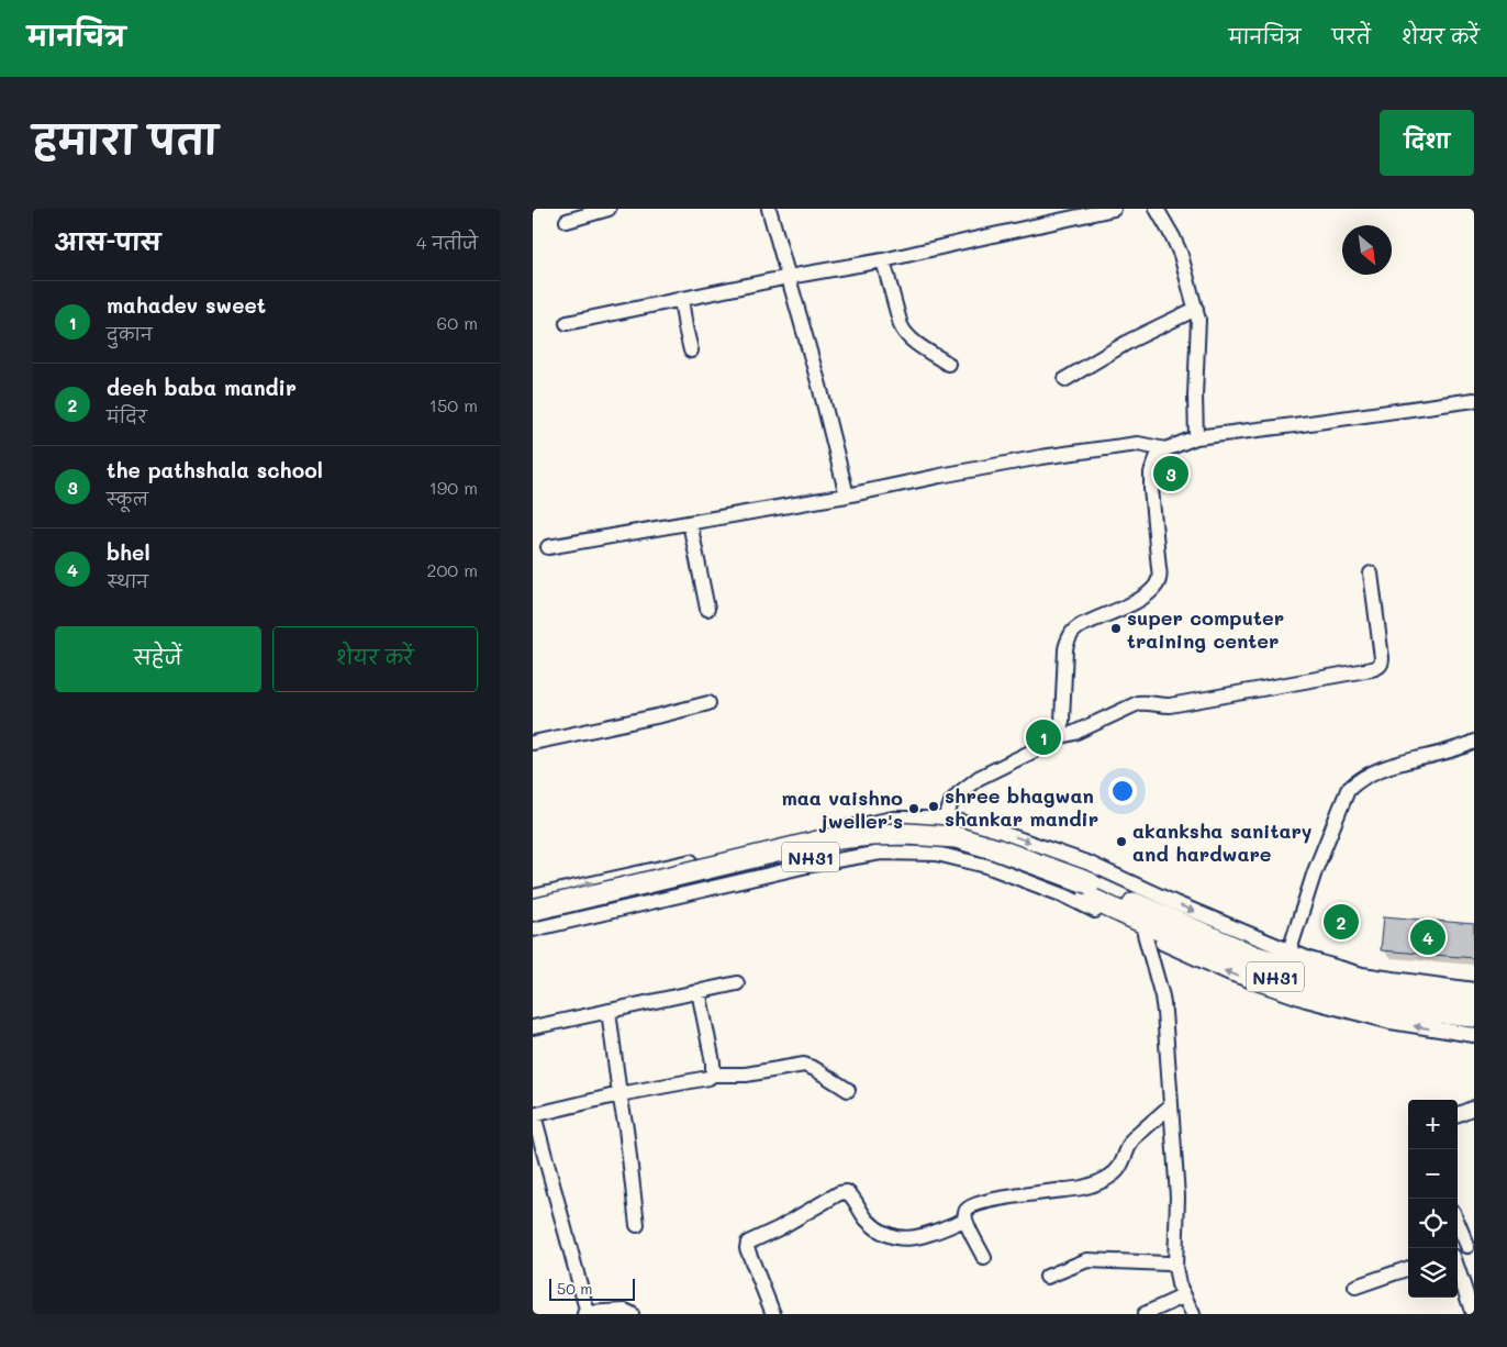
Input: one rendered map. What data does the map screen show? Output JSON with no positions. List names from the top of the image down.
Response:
{
  "streets": {
    "highway": ["NH31"]
  },
  "places": [
    "super computer training center",
    "shree bhagwan shankar mandir",
    "maa vaishno jweller's",
    "akanksha sanitary and hardware"
  ],
  "scale_bar": "50 m",
  "north": "bottom right",
  "page": {
    "header": "मानचित्र",
    "nav": ["मानचित्र", "परतें", "शेयर करें"],
    "title": "हमारा पता",
    "buttons": [
      "दिशा",
      ["सहेजें", "शेयर करें"]
    ],
    "heading": ["आस-पास", "4 नतीजे"],
    "list": [
      {
        "mark": "1",
        "name": "mahadev sweet",
        "note": "दुकान",
        "value": "60 m"
      },
      {
        "mark": "2",
        "name": "deeh baba mandir",
        "note": "मंदिर",
        "value": "150 m"
      },
      {
        "mark": "3",
        "name": "the pathshala school",
        "note": "स्कूल",
        "value": "190 m"
      },
      {
        "mark": "4",
        "name": "bhel",
        "note": "स्थान",
        "value": "200 m"
      }
    ],
    "pins": [
      "3",
      "1",
      "2",
      "4"
    ],
    "map_buttons": ["+", "−"],
    "scale": "50 m"
  }
}
